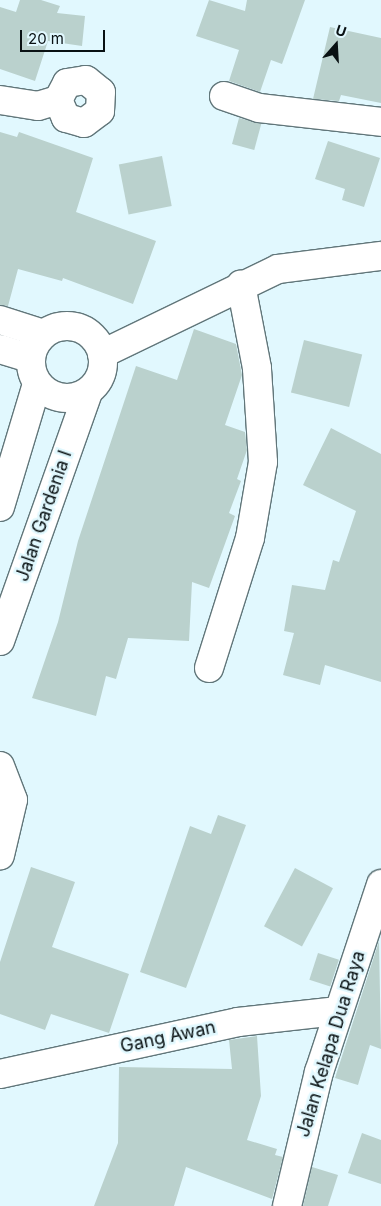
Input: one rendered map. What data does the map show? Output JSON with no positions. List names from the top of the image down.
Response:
{
  "streets": {
    "street": ["Jalan Gardenia I", "Gang Awan", "Jalan Kelapa Dua Raya"]
  },
  "crossings": [
    ["Gang Awan", "Jalan Kelapa Dua Raya"]
  ],
  "scale_bar": "20 m",
  "north": "top"
}
